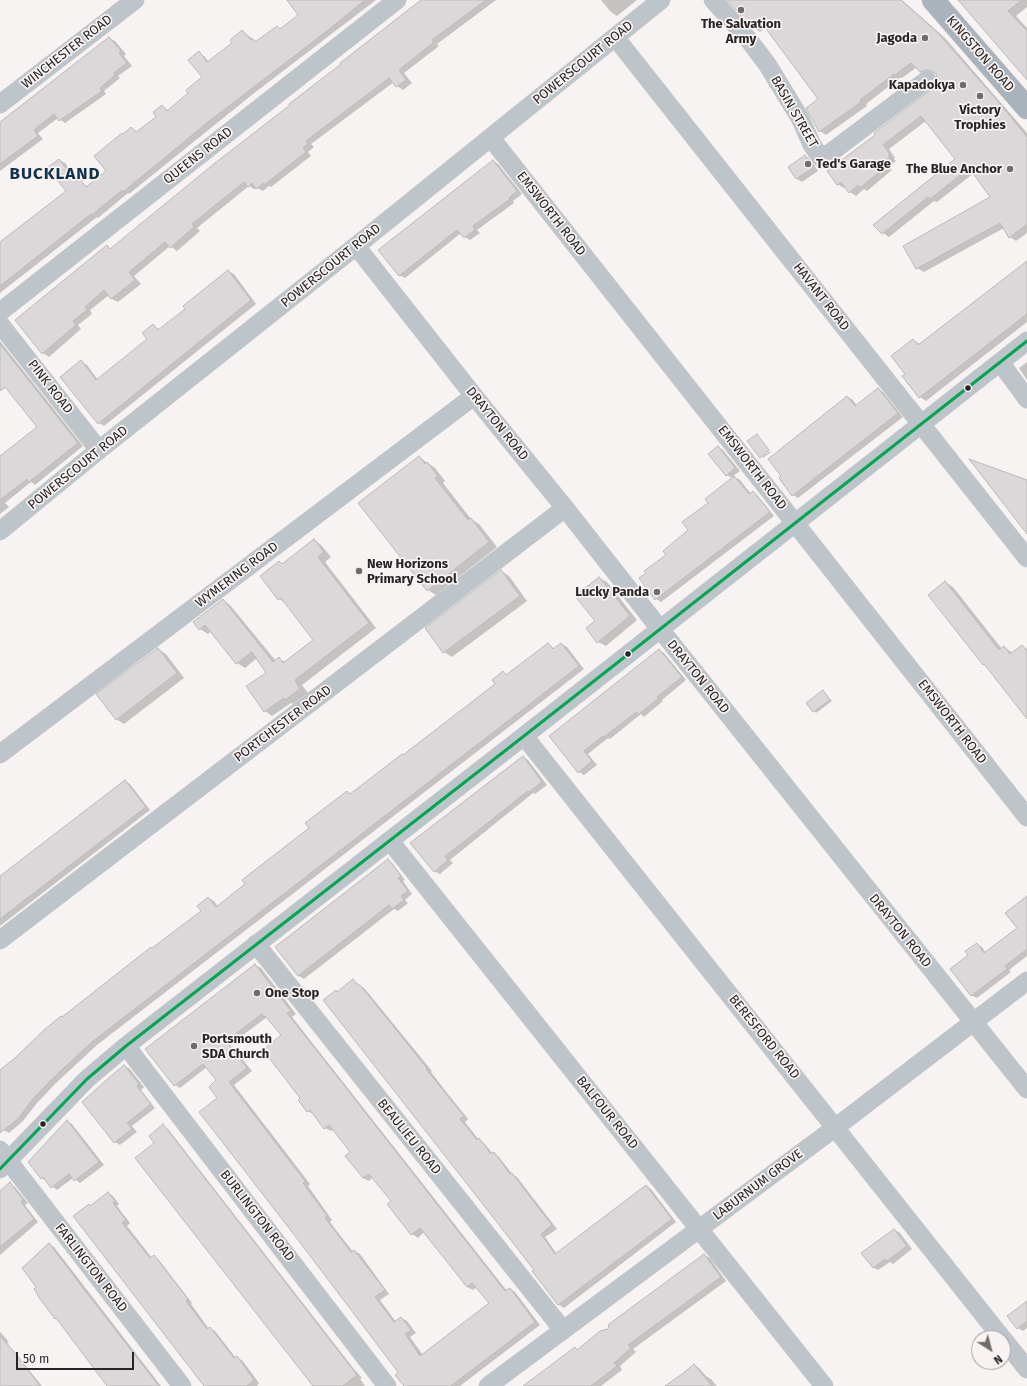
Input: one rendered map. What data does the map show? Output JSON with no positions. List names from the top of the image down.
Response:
{
  "streets": {
    "main road": ["KINGSTON ROAD"],
    "street": [
      "WINCHESTER ROAD",
      "POWERSCOURT ROAD",
      "BASIN STREET",
      "QUEENS ROAD",
      "EMSWORTH ROAD",
      "HAVANT ROAD",
      "PINK ROAD",
      "DRAYTON ROAD",
      "WYMERING ROAD",
      "PORTCHESTER ROAD",
      "BERESFORD ROAD",
      "BALFOUR ROAD",
      "BEAULIEU ROAD",
      "LABURNUM GROVE",
      "BURLINGTON ROAD",
      "FARLINGTON ROAD"
    ]
  },
  "crossings": [
    ["POWERSCOURT ROAD", "EMSWORTH ROAD"],
    ["POWERSCOURT ROAD", "HAVANT ROAD"],
    ["POWERSCOURT ROAD", "PINK ROAD"],
    ["POWERSCOURT ROAD", "DRAYTON ROAD"],
    ["DRAYTON ROAD", "WYMERING ROAD"],
    ["DRAYTON ROAD", "PORTCHESTER ROAD"],
    ["DRAYTON ROAD", "LABURNUM GROVE"],
    ["BERESFORD ROAD", "LABURNUM GROVE"],
    ["BALFOUR ROAD", "LABURNUM GROVE"],
    ["BEAULIEU ROAD", "LABURNUM GROVE"]
  ],
  "districts": ["BUCKLAND"],
  "places": [
    "The Salvation Army",
    "Jagoda",
    "Kapadokya",
    "Victory Trophies",
    "Ted's Garage",
    "The Blue Anchor",
    "New Horizons Primary School",
    "Lucky Panda",
    "One Stop",
    "Portsmouth SDA Church"
  ],
  "scale_bar": "50 m",
  "north": "bottom right"
}
